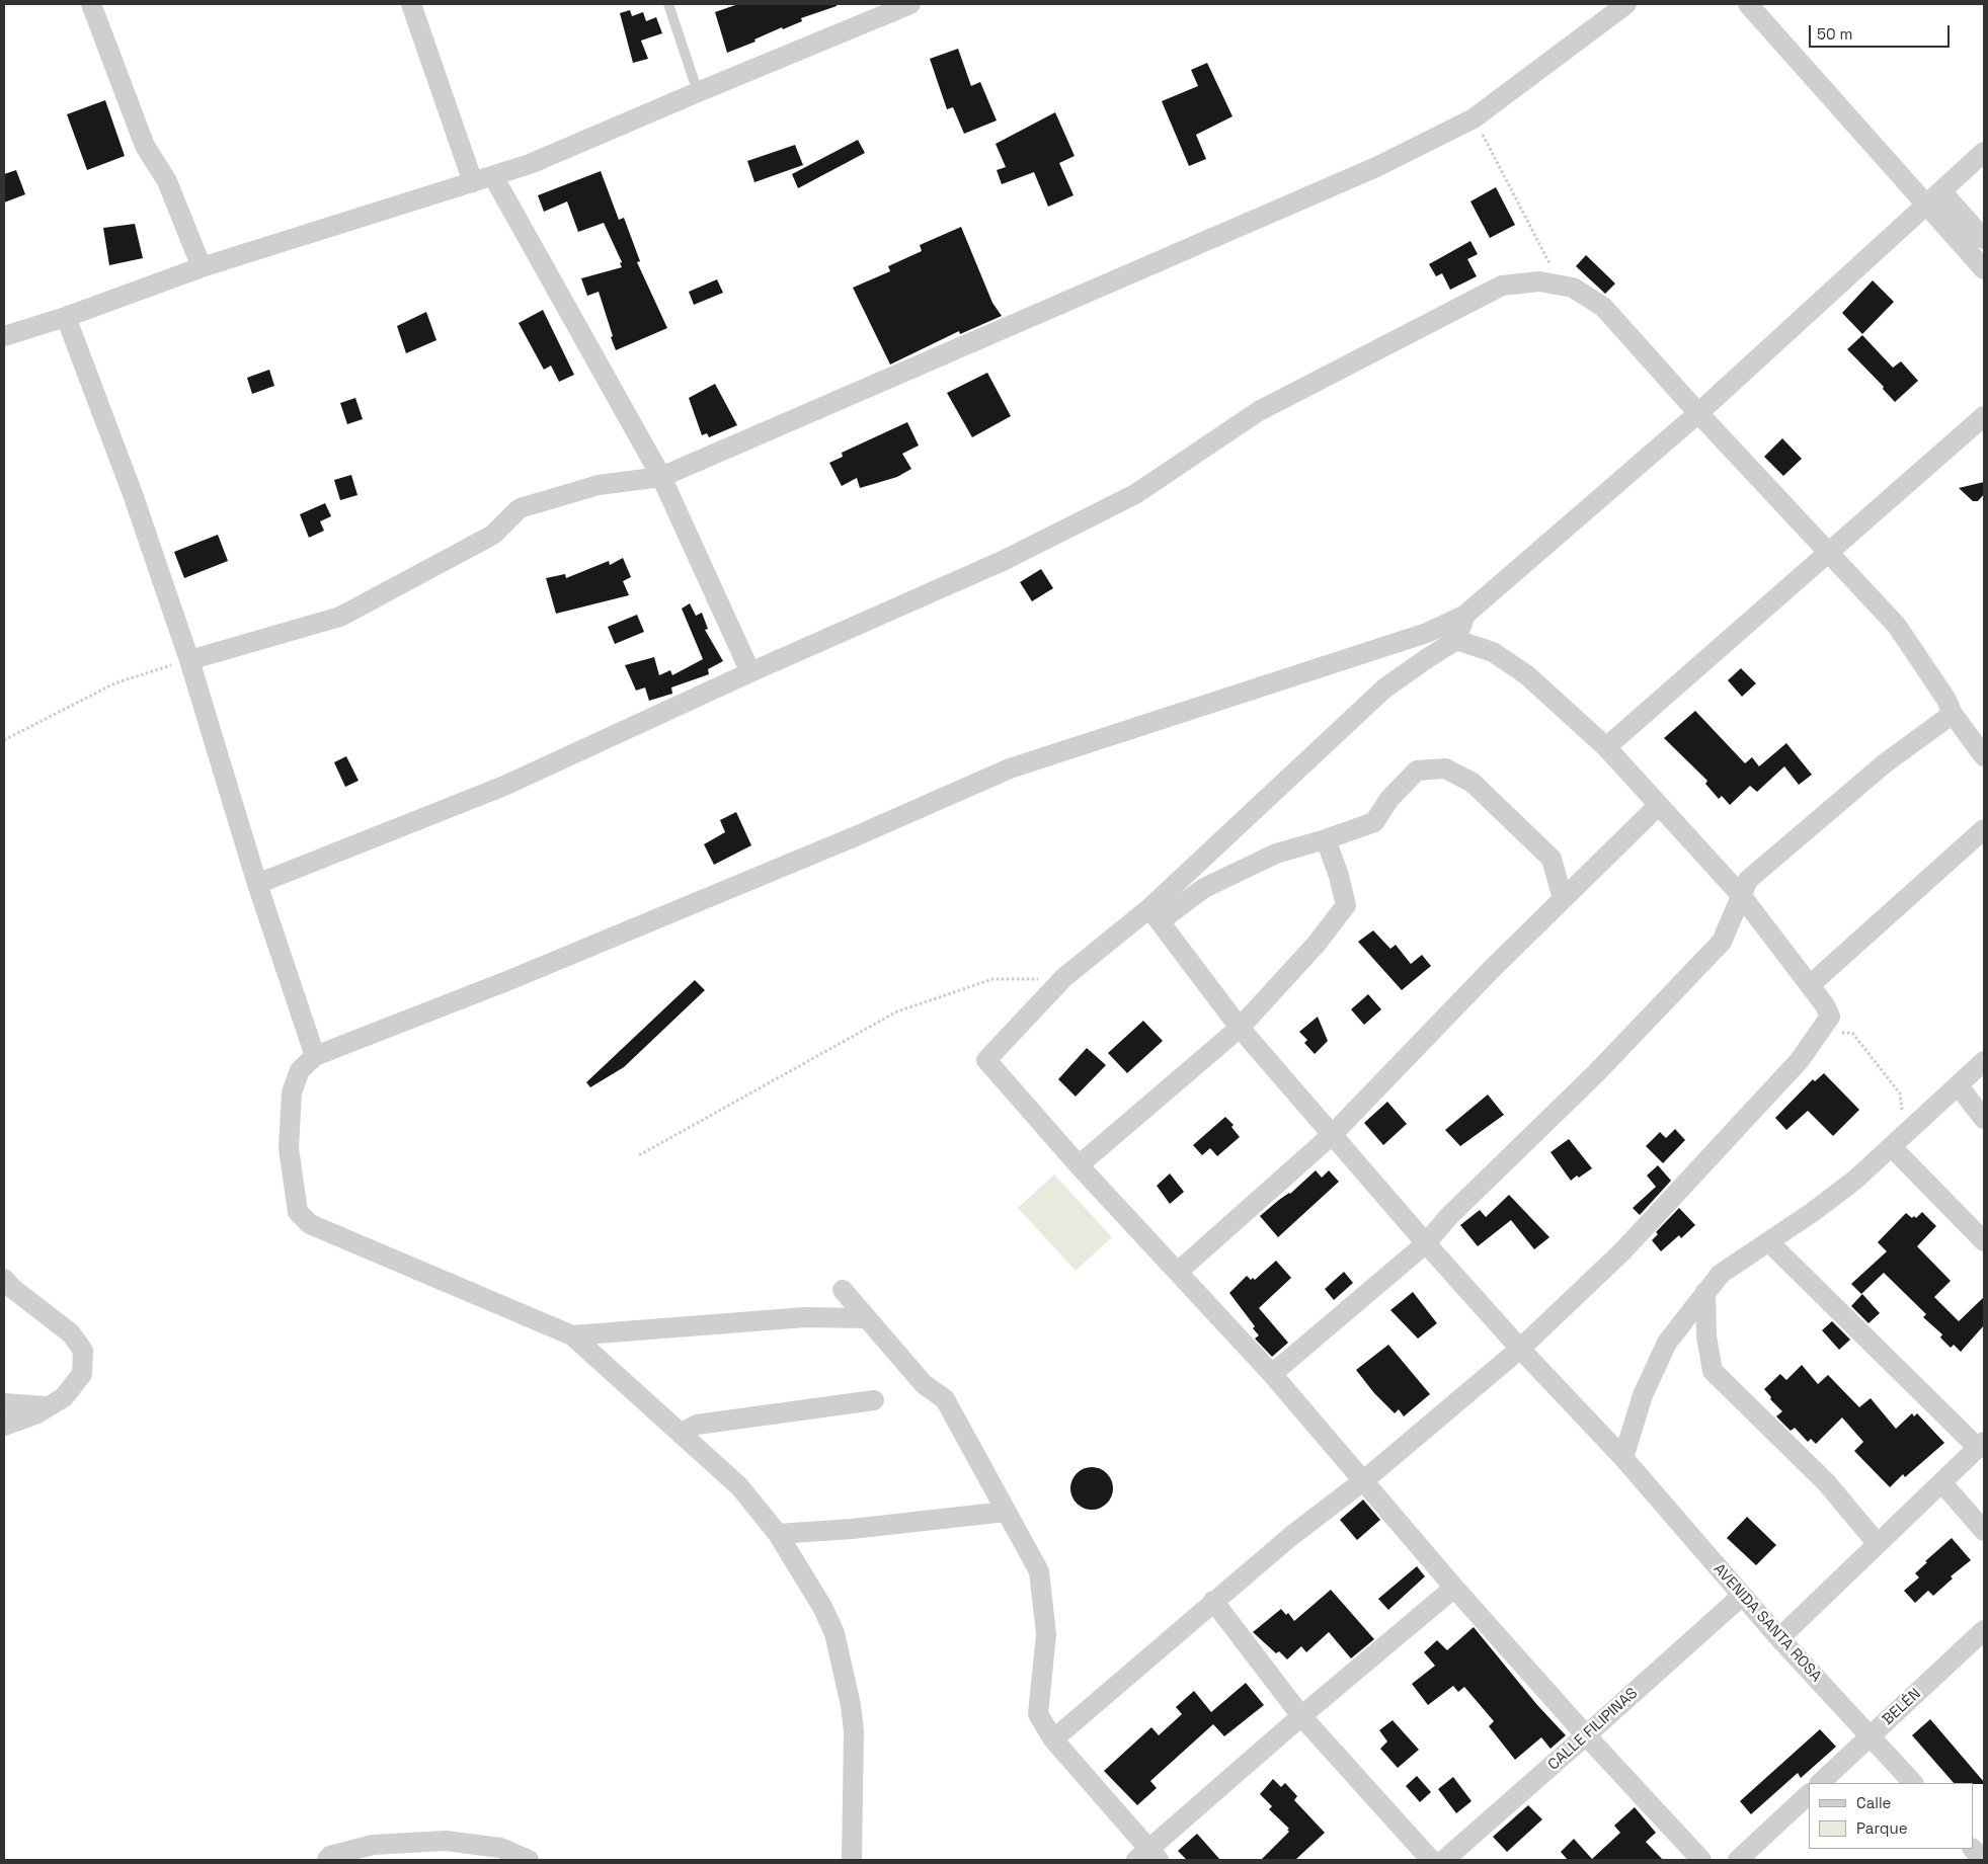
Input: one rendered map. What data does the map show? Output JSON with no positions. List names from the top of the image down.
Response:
{
  "streets": {
    "street": ["AVENIDA SANTA ROSA", "BELÉN", "CALLE FILIPINAS"]
  },
  "crossings": [
    ["AVENIDA SANTA ROSA", "BELÉN"],
    ["AVENIDA SANTA ROSA", "CALLE FILIPINAS"]
  ],
  "legend": ["Calle", "Parque"],
  "scale_bar": "50 m"
}
